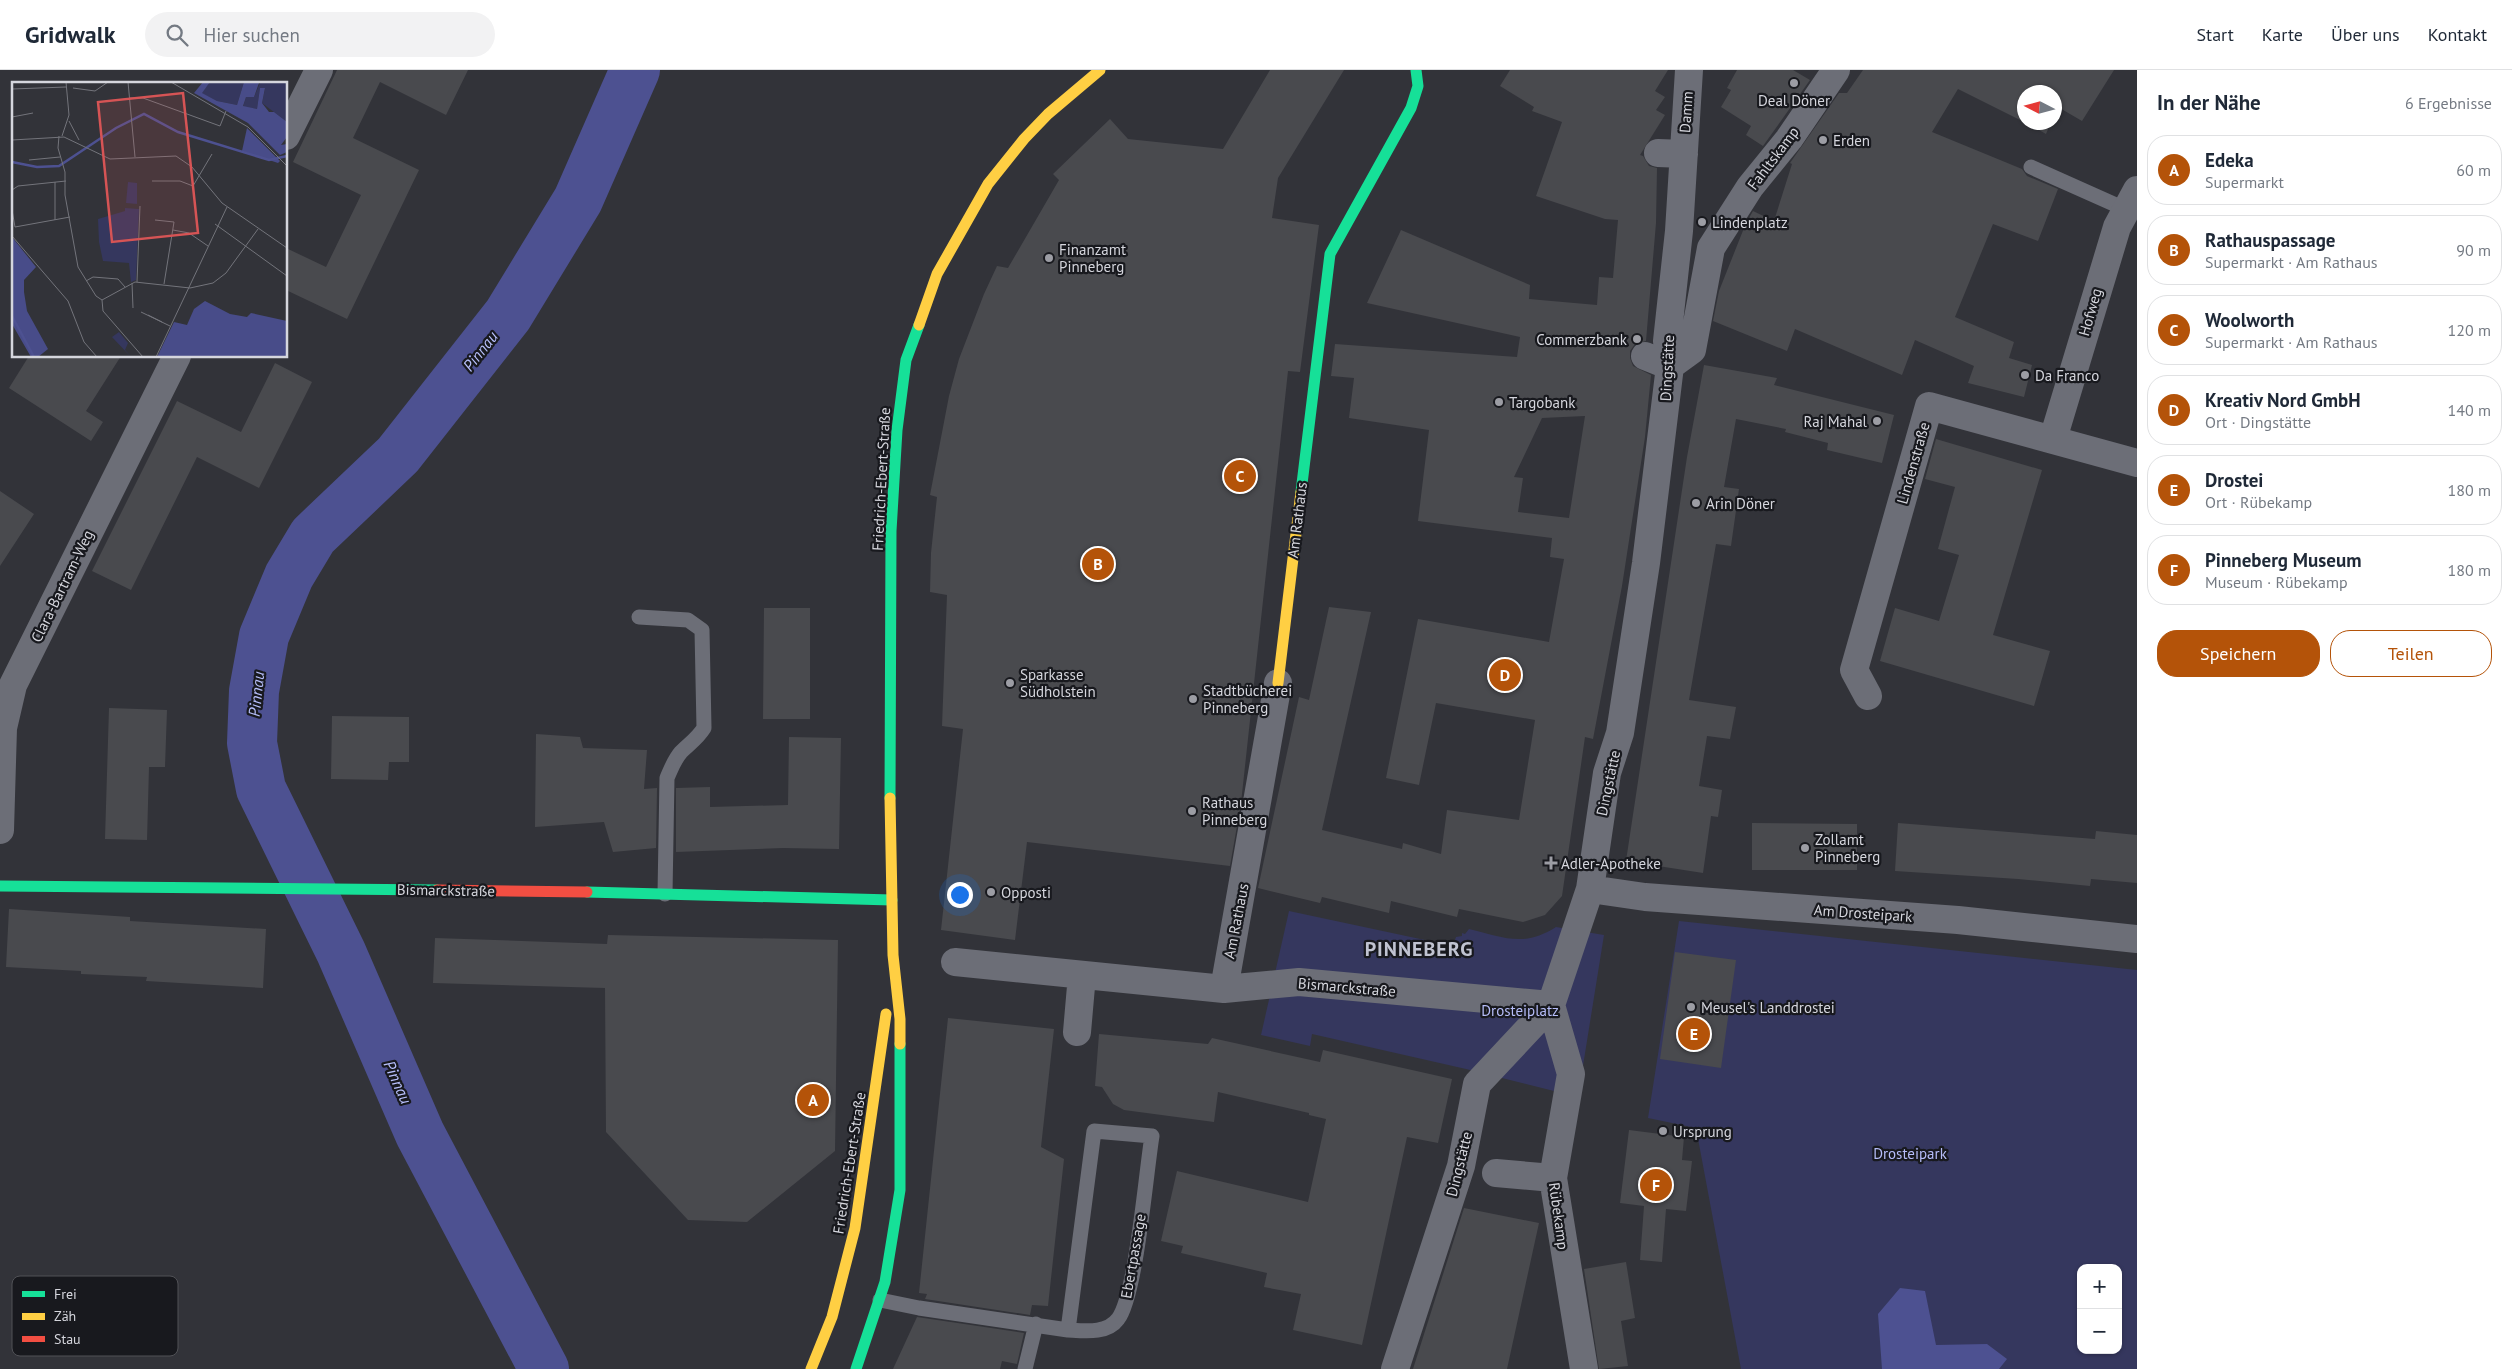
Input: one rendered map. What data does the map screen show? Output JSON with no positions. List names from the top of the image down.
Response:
{
  "streets": {
    "main road": ["Friedrich-Ebert-Straße", "Am Rathaus", "Bismarckstraße"],
    "street": [
      "Damm",
      "Fahltskamp",
      "Hofweg",
      "Dingstätte",
      "Lindenstraße",
      "Clara-Bartram-Weg",
      "Am Drosteipark",
      "Rübekamp"
    ],
    "lane": ["Ebertpassage"]
  },
  "crossings": [
    ["Damm", "Dingstätte"],
    ["Fahltskamp", "Dingstätte"],
    ["Hofweg", "Lindenstraße"],
    ["Dingstätte", "Bismarckstraße"],
    ["Dingstätte", "Am Drosteipark"],
    ["Dingstätte", "Rübekamp"],
    ["Friedrich-Ebert-Straße", "Bismarckstraße"],
    ["Friedrich-Ebert-Straße", "Ebertpassage"],
    ["Am Rathaus", "Bismarckstraße"],
    ["Bismarckstraße", "Rübekamp"]
  ],
  "districts": ["PINNEBERG"],
  "water": ["Pinnau"],
  "parks": ["Drosteiplatz", "Drosteipark"],
  "places": {
    "other": [
      "Deal Döner",
      "Erden",
      "Lindenplatz",
      "Finanzamt Pinneberg",
      "Commerzbank",
      "Da Franco",
      "Targobank",
      "Raj Mahal",
      "Arin Döner",
      "Sparkasse Südholstein",
      "Stadtbücherei Pinneberg",
      "Rathaus Pinneberg",
      "Zollamt Pinneberg",
      "Opposti",
      "Meusel's Landdrostei",
      "Ursprung"
    ],
    "health": ["Adler-Apotheke"]
  },
  "legend": ["Frei", "Zäh", "Stau"],
  "north": "left",
  "page": {
    "header": "Gridwalk",
    "search": "Hier suchen",
    "nav": [
      "Start",
      "Karte",
      "Über uns",
      "Kontakt"
    ],
    "heading": ["In der Nähe", "6 Ergebnisse"],
    "list": [
      {
        "mark": "A",
        "name": "Edeka",
        "note": "Supermarkt",
        "value": "60 m"
      },
      {
        "mark": "B",
        "name": "Rathauspassage",
        "note": "Supermarkt · Am Rathaus",
        "value": "90 m"
      },
      {
        "mark": "C",
        "name": "Woolworth",
        "note": "Supermarkt · Am Rathaus",
        "value": "120 m"
      },
      {
        "mark": "D",
        "name": "Kreativ Nord GmbH",
        "note": "Ort · Dingstätte",
        "value": "140 m"
      },
      {
        "mark": "E",
        "name": "Drostei",
        "note": "Ort · Rübekamp",
        "value": "180 m"
      },
      {
        "mark": "F",
        "name": "Pinneberg Museum",
        "note": "Museum · Rübekamp",
        "value": "180 m"
      }
    ],
    "pins": [
      "C",
      "B",
      "D",
      "E",
      "A",
      "F"
    ],
    "buttons": ["Speichern", "Teilen"],
    "map_buttons": ["+", "−"]
  }
}
